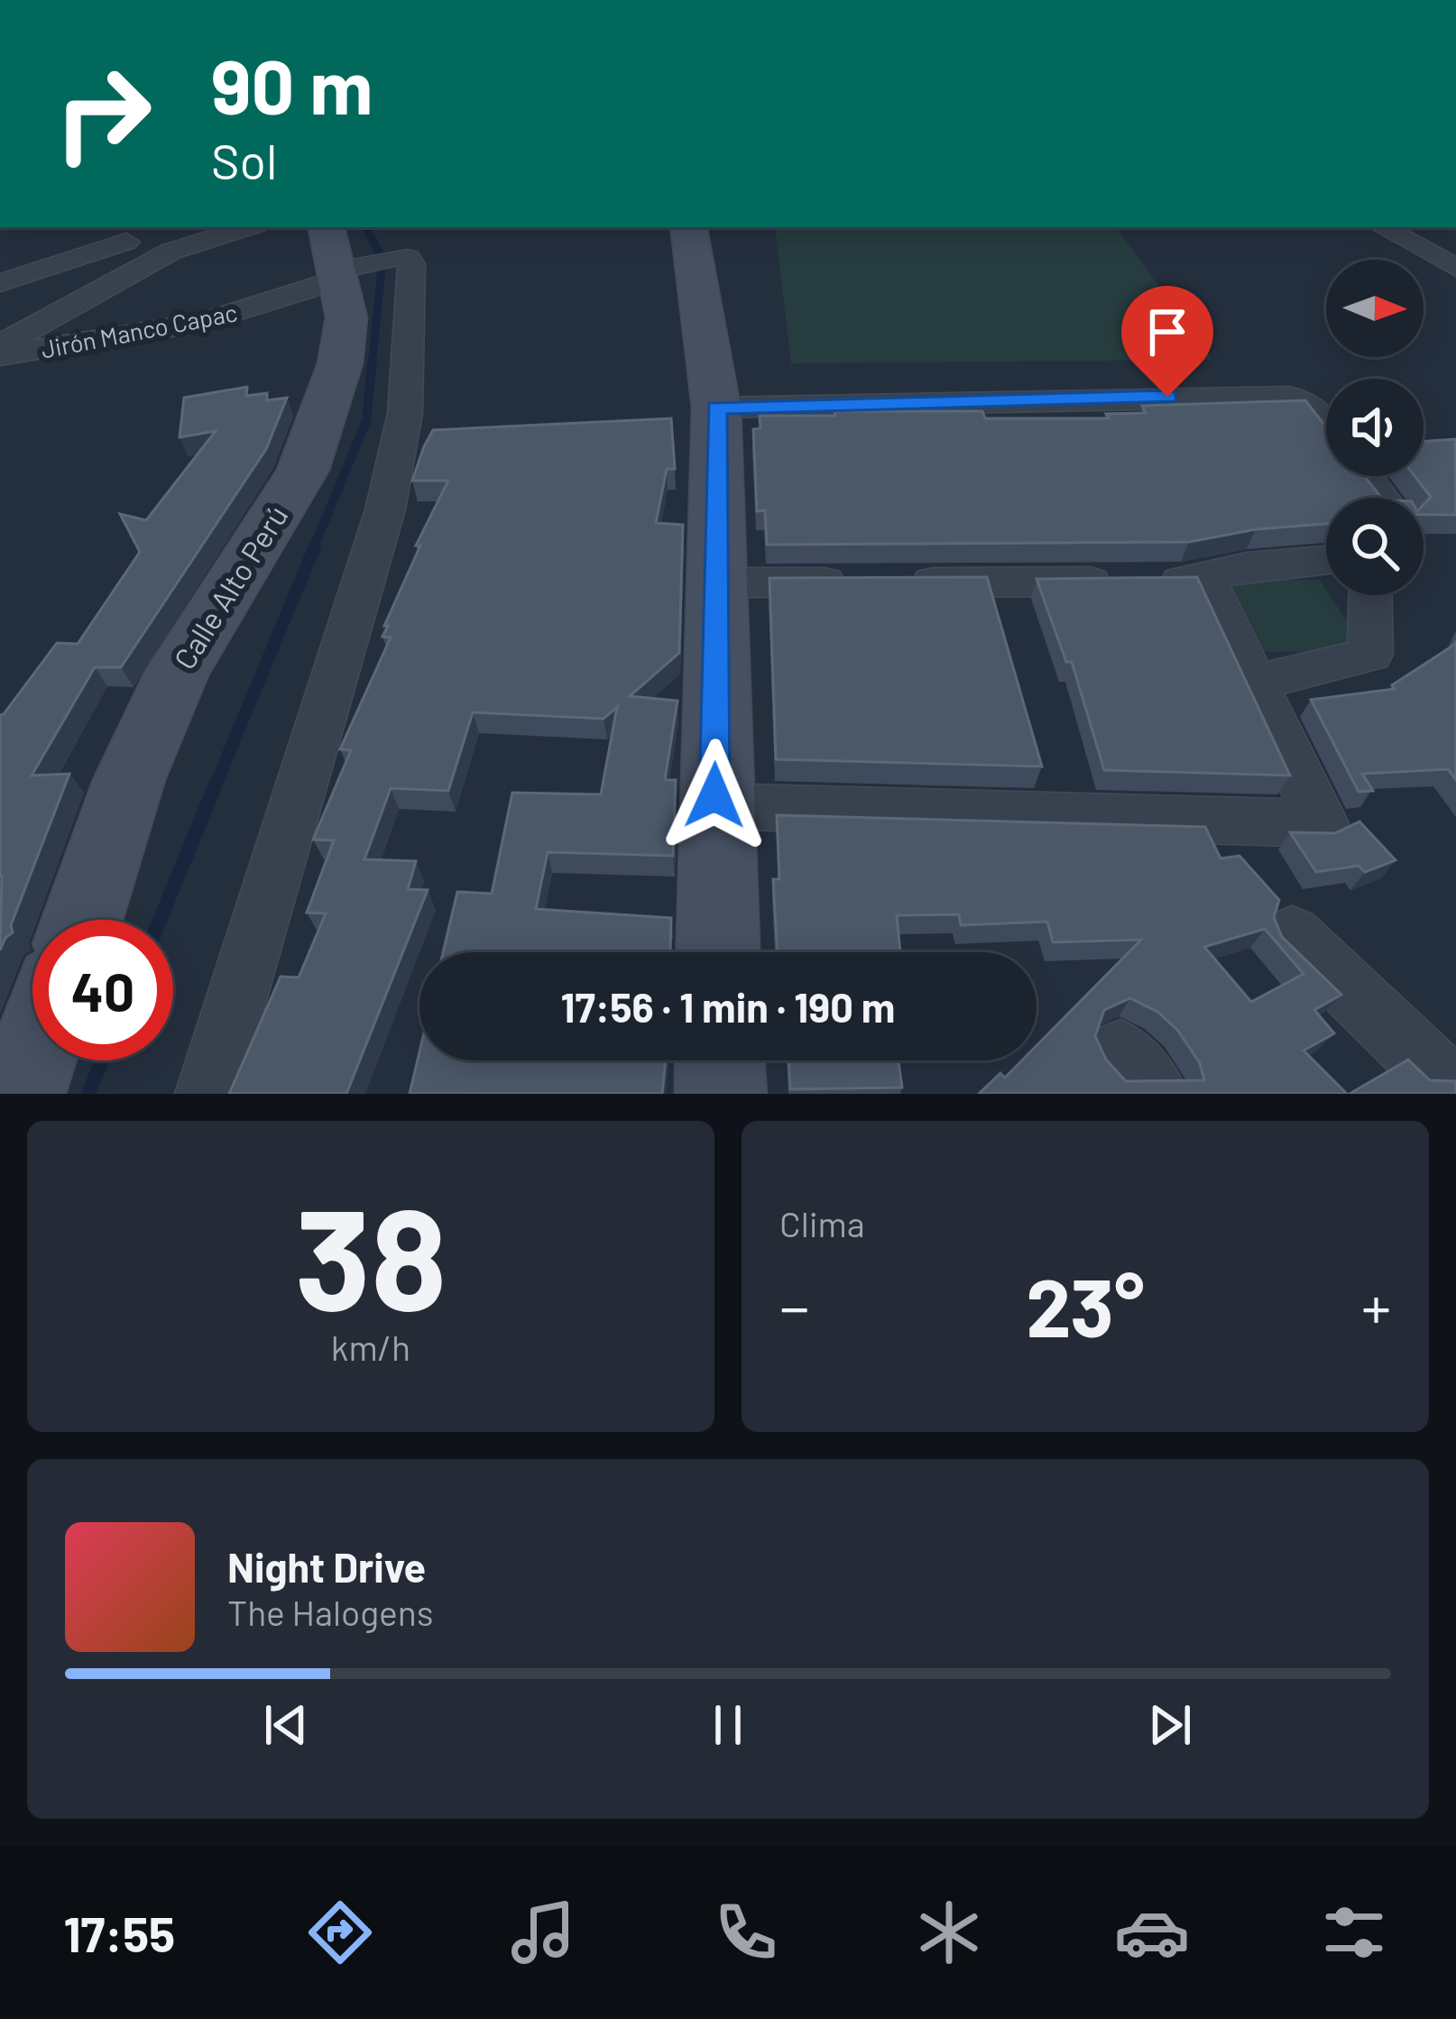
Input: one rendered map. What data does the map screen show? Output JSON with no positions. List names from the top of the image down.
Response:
{
  "streets": {
    "street": ["Jirón Manco Capac", "Calle Alto Perú"]
  },
  "crossings": [
    ["Jirón Manco Capac", "Calle Alto Perú"]
  ],
  "north": "right",
  "page": {
    "turn": ["90 m", "Sol"],
    "limit": "40",
    "trip": "17:56 · 1 min · 190 m",
    "tile": [
      ["38", "km/h"],
      "Clima"
    ],
    "heat": ["−", "23°", "+"],
    "song": ["Night Drive", "The Halogens"],
    "tabs": "17:55"
  }
}
